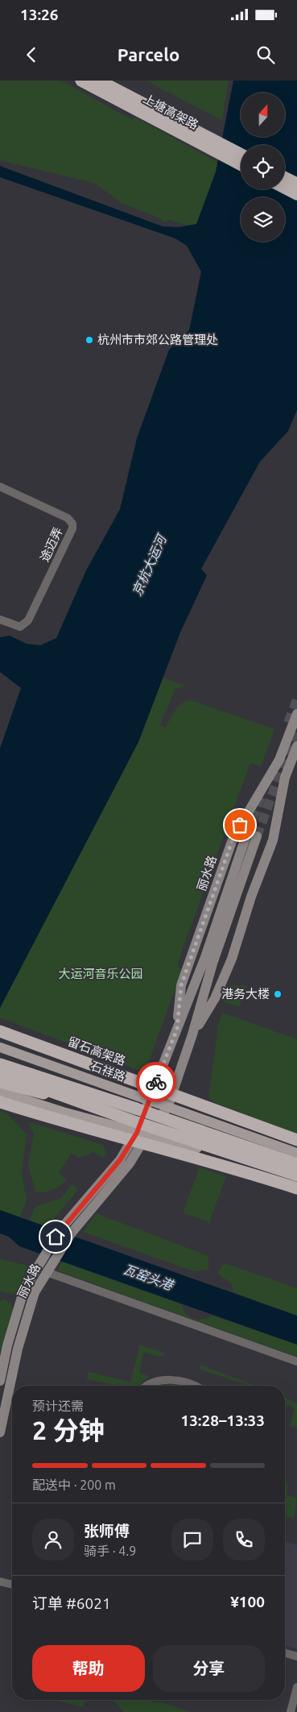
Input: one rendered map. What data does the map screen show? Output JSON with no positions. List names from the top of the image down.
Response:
{
  "streets": {
    "highway": ["上塘高架路", "留石高架路"],
    "main road": ["丽水路", "石祥路"],
    "street": ["途迈弄"]
  },
  "crossings": [
    ["丽水路", "石祥路"]
  ],
  "water": ["京杭大运河", "瓦窑头港"],
  "parks": ["大运河音乐公园"],
  "places": ["杭州市市郊公路管理处", "港务大楼"],
  "north": "top",
  "page": {
    "status": "13:26",
    "header": "Parcelo",
    "heading": ["2 分钟", "预计还需", "13:28–13:33"],
    "panel": [
      "张师傅",
      "骑手 · 4.9",
      "订单 #6021",
      "¥100"
    ],
    "bar": "配送中 · 200 m",
    "buttons": ["帮助", "分享"]
  }
}
